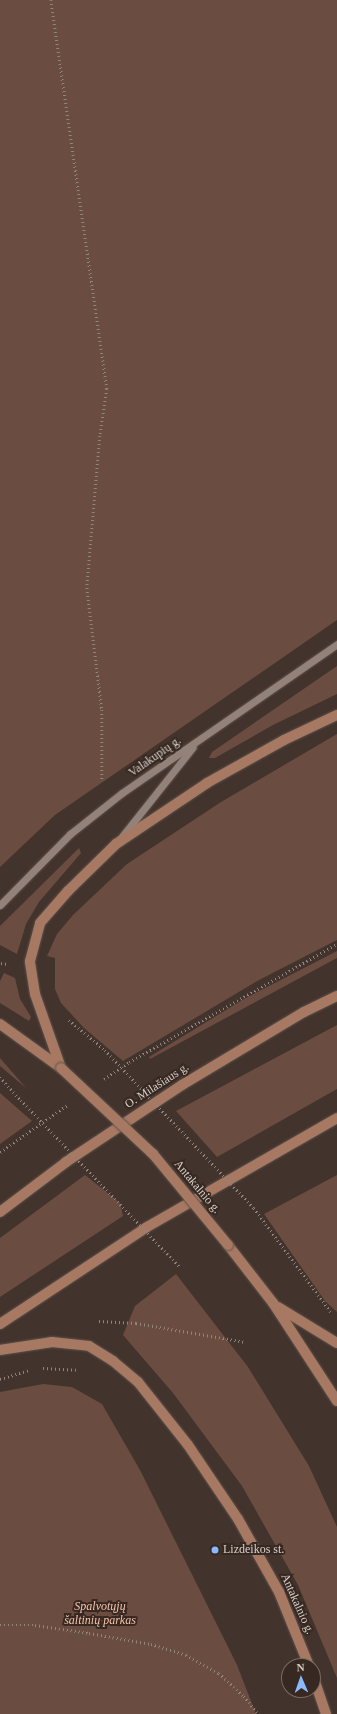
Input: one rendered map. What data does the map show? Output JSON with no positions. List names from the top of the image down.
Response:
{
  "streets": {
    "main road": ["O. Milašiaus g.", "Antakalnio g."],
    "street": ["Valakupių g."]
  },
  "parks": ["Spalvotųjų šaltinių parkas"],
  "places": ["Lizdeikos st."],
  "north": "top"
}
